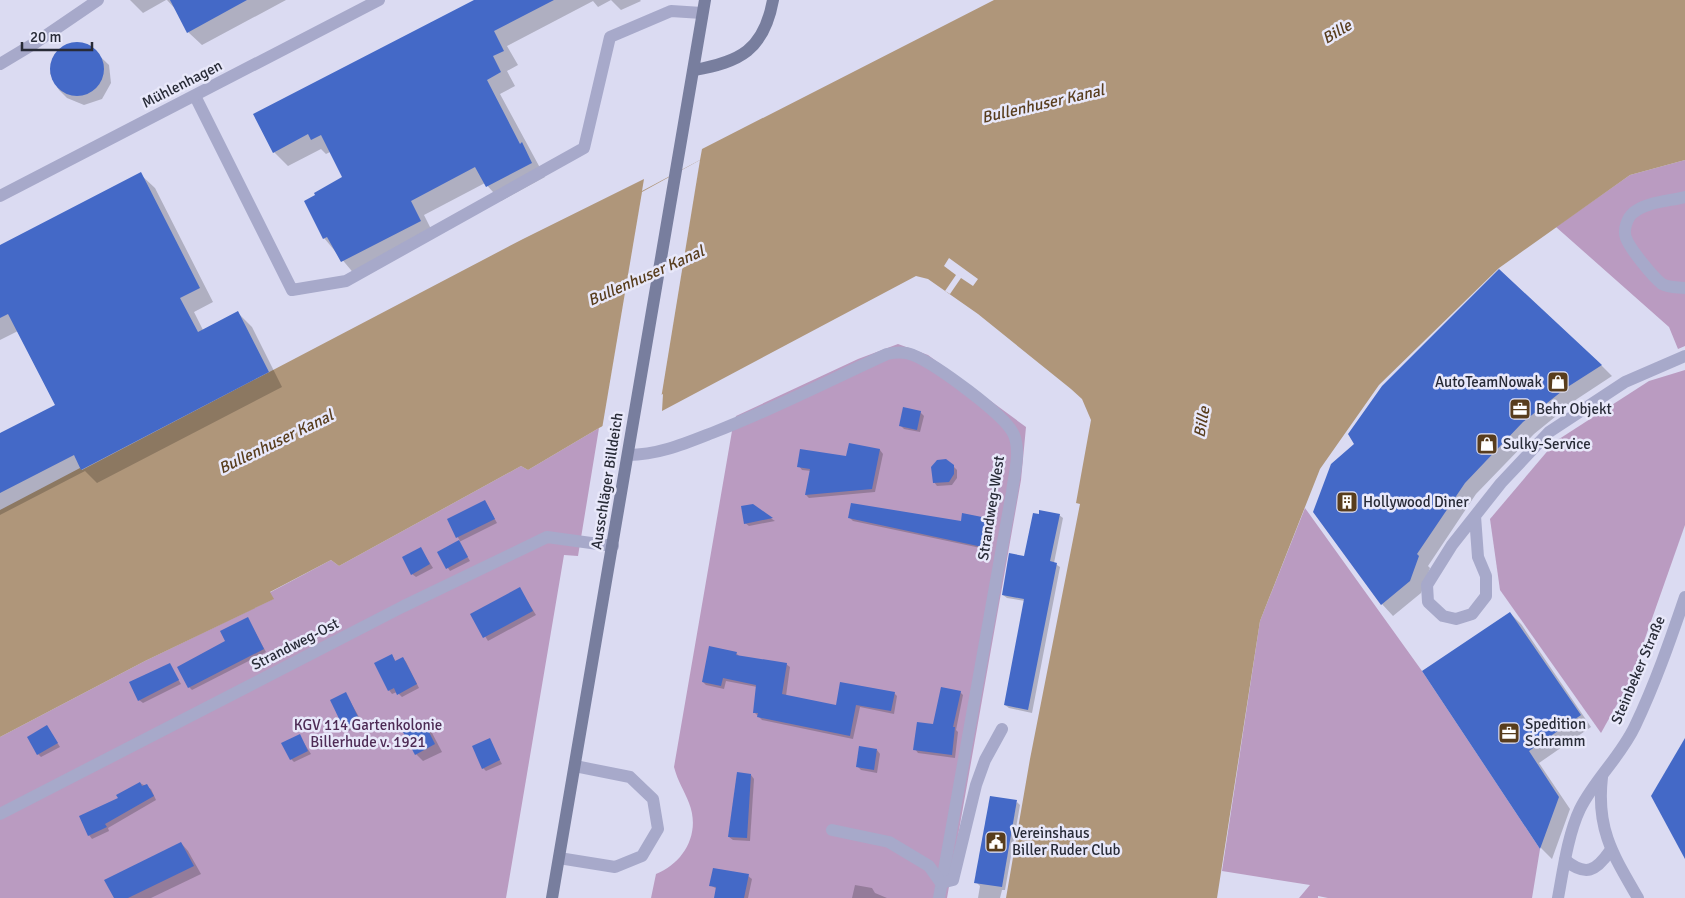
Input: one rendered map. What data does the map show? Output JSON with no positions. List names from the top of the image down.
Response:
{
  "streets": {
    "street": [
      "Mühlenhagen",
      "Ausschläger Billdeich",
      "Strandweg-West",
      "Strandweg-Ost",
      "Steinbeker Straße"
    ]
  },
  "crossings": [
    ["Ausschläger Billdeich", "Strandweg-West"],
    ["Ausschläger Billdeich", "Strandweg-Ost"]
  ],
  "water": ["Bille", "Bullenhuser Kanal"],
  "parks": ["KGV 114 Gartenkolonie Billerhude v. 1921"],
  "places": {
    "shop": ["AutoTeamNowak", "Sulky-Service"],
    "office": ["Behr Objekt", "Spedition Schramm"],
    "building": ["Hollywood Diner"],
    "public building": ["Vereinshaus Biller Ruder Club"]
  },
  "scale_bar": "20 m"
}
